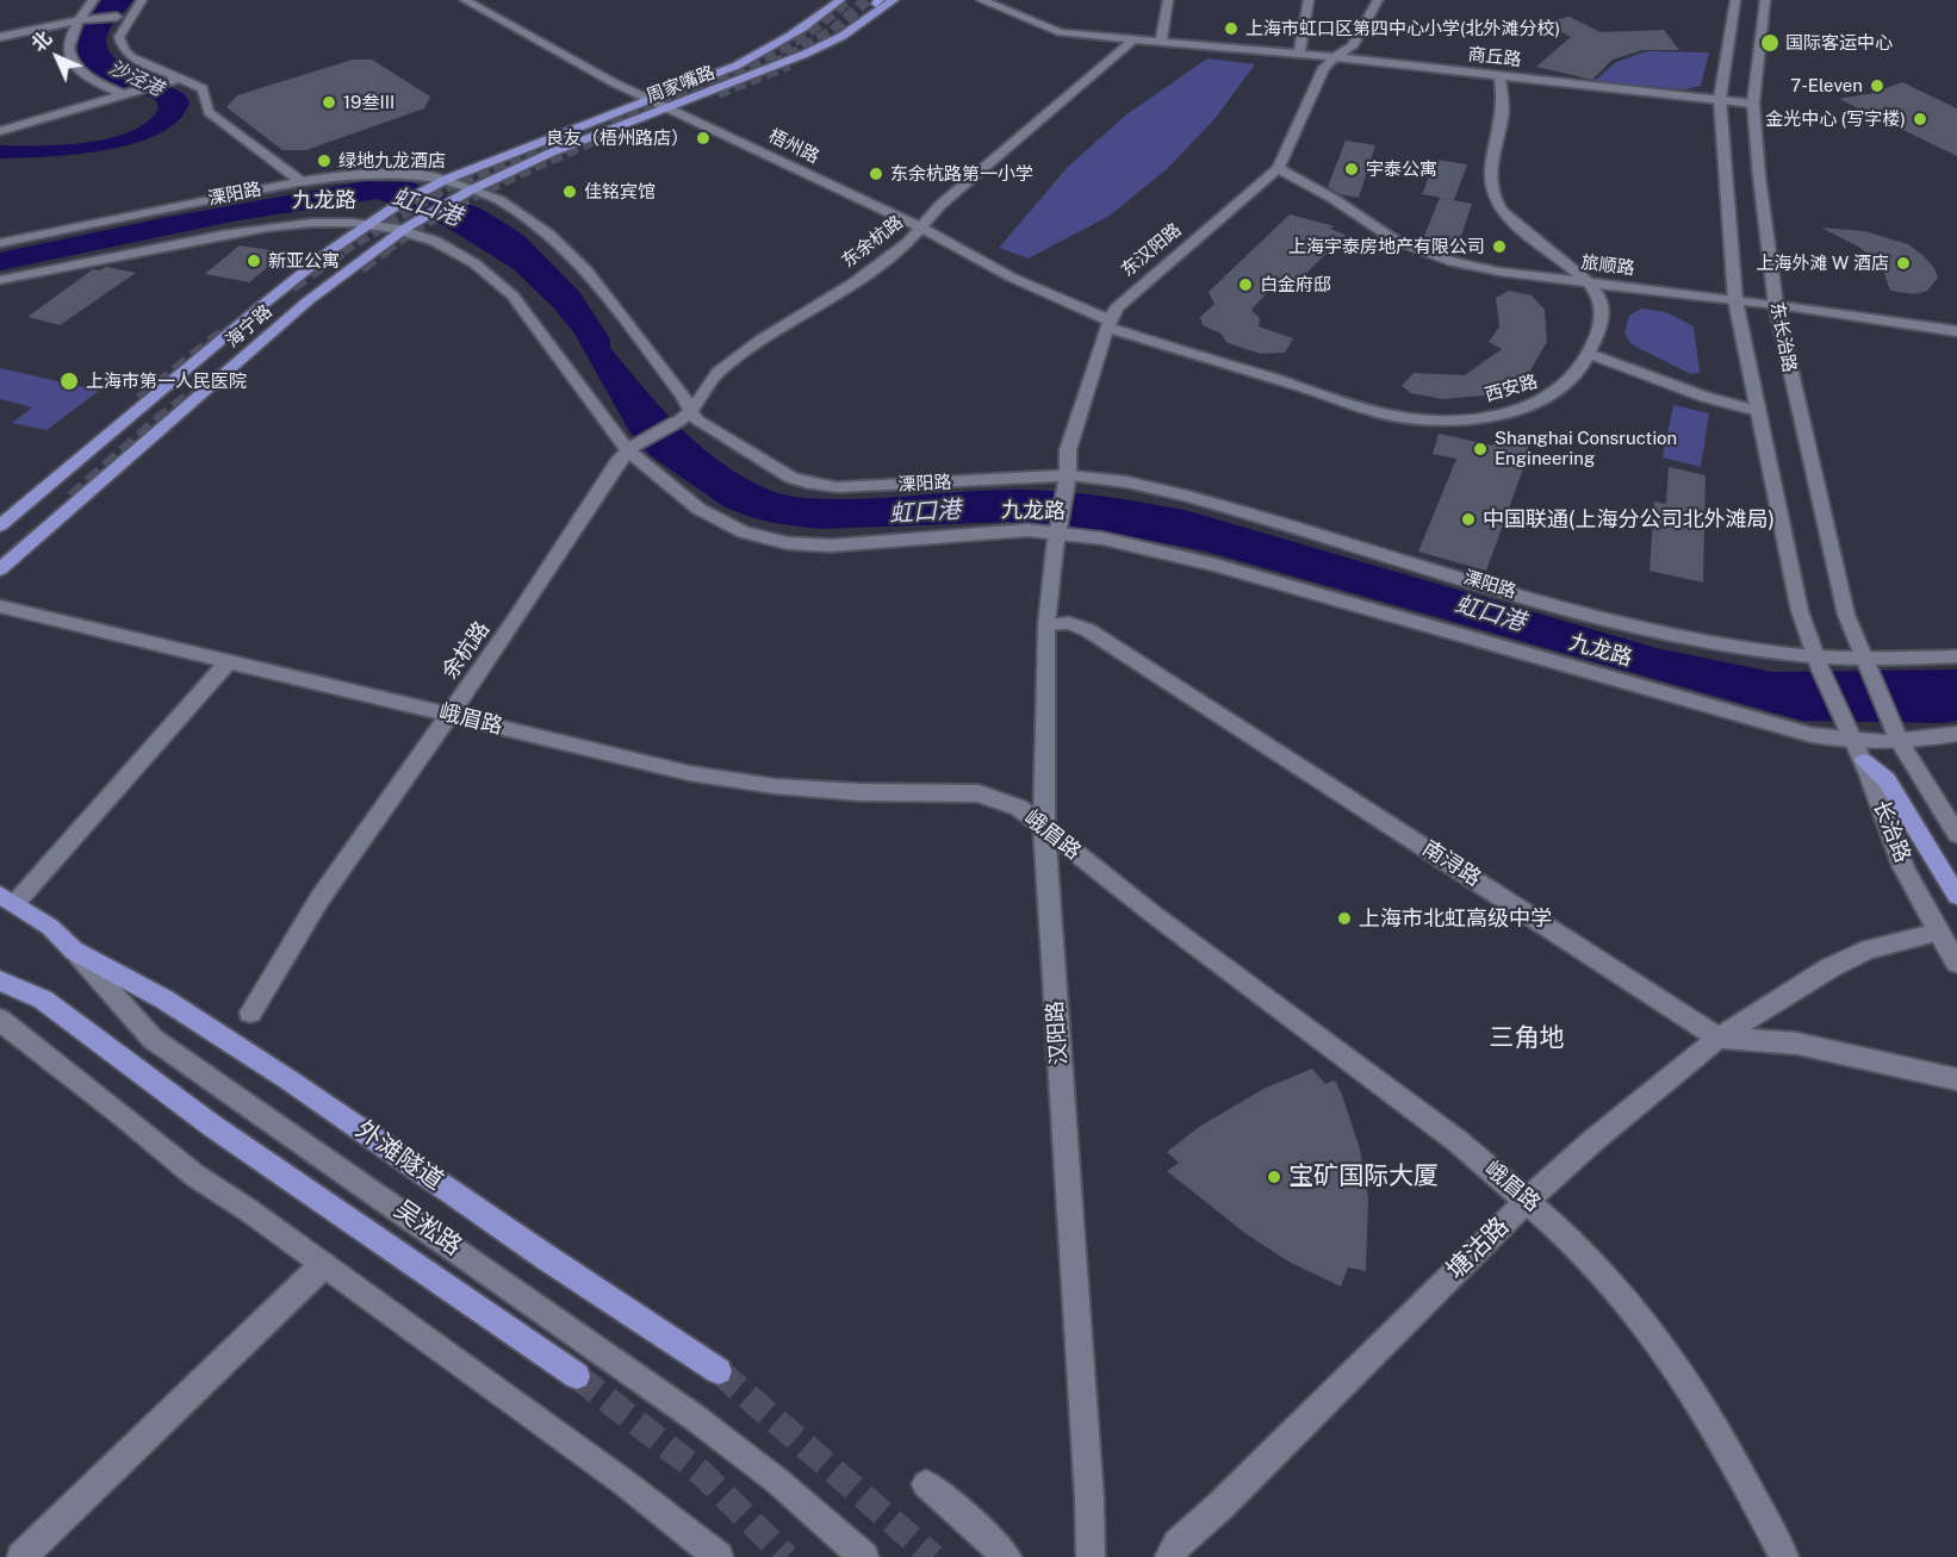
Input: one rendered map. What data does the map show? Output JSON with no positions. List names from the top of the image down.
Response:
{
  "streets": {
    "main road": [
      "周家嘴路",
      "海宁路",
      "外滩隧道",
      "吴淞路"
    ],
    "street": [
      "商丘路",
      "梧州路",
      "溧阳路",
      "九龙路",
      "东余杭路",
      "东汉阳路",
      "旅顺路",
      "东长治路",
      "西安路",
      "余杭路",
      "峨眉路",
      "长治路",
      "南浔路",
      "汉阳路",
      "塘沽路"
    ]
  },
  "crossings": [
    ["商丘路", "东余杭路"],
    ["商丘路", "东汉阳路"],
    ["商丘路", "东长治路"],
    ["商丘路", "西安路"],
    ["周家嘴路", "梧州路"],
    ["周家嘴路", "溧阳路"],
    ["周家嘴路", "海宁路"],
    ["梧州路", "东余杭路"],
    ["梧州路", "东汉阳路"],
    ["梧州路", "西安路"],
    ["溧阳路", "东余杭路"],
    ["溧阳路", "东汉阳路"],
    ["溧阳路", "海宁路"],
    ["溧阳路", "东长治路"],
    ["九龙路", "东汉阳路"],
    ["九龙路", "海宁路"],
    ["九龙路", "余杭路"],
    ["九龙路", "长治路"],
    ["九龙路", "汉阳路"],
    ["东余杭路", "余杭路"],
    ["东汉阳路", "旅顺路"],
    ["东汉阳路", "西安路"],
    ["东汉阳路", "汉阳路"],
    ["旅顺路", "东长治路"],
    ["旅顺路", "西安路"],
    ["东长治路", "长治路"],
    ["余杭路", "峨眉路"],
    ["峨眉路", "汉阳路"],
    ["峨眉路", "塘沽路"],
    ["长治路", "塘沽路"],
    ["南浔路", "汉阳路"],
    ["南浔路", "塘沽路"],
    ["外滩隧道", "吴淞路"]
  ],
  "districts": ["三角地"],
  "water": ["沙泾港", "虹口港"],
  "places": [
    "上海市虹口区第四中心小学(北外滩分校)",
    "国际客运中心",
    "7-Eleven",
    "19叁III",
    "金光中心 (写字楼)",
    "良友（梧州路店）",
    "绿地九龙酒店",
    "宇泰公寓",
    "东余杭路第一小学",
    "佳铭宾馆",
    "上海宇泰房地产有限公司",
    "新亚公寓",
    "上海外滩 W 酒店",
    "白金府邸",
    "上海市第一人民医院",
    "Shanghai Consruction Engineering",
    "中国联通(上海分公司北外滩局)",
    "上海市北虹高级中学",
    "宝矿国际大厦"
  ],
  "north": "top left"
}
